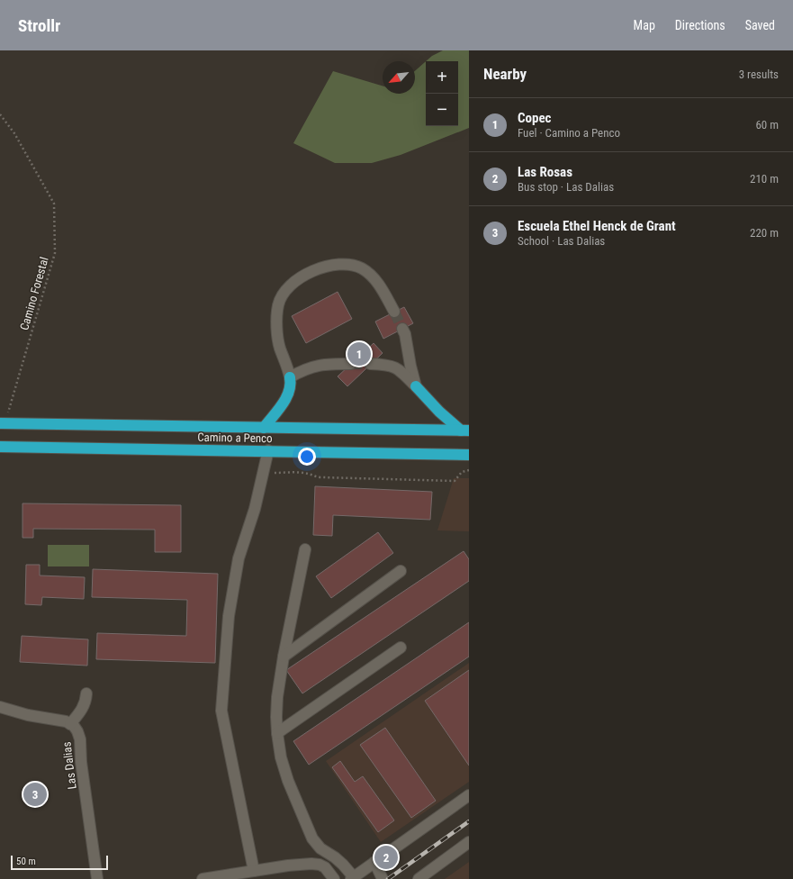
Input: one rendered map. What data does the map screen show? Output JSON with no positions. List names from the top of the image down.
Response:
{
  "streets": {
    "highway": ["Camino a Penco"],
    "street": ["Las Dalias"],
    "path": ["Camino Forestal"]
  },
  "crossings": [
    ["Camino Forestal", "Camino a Penco"]
  ],
  "scale_bar": "50 m",
  "north": "bottom left",
  "page": {
    "header": "Strollr",
    "nav": ["Map", "Directions", "Saved"],
    "heading": ["Nearby", "3 results"],
    "map_buttons": ["+", "−"],
    "list": [
      {
        "mark": "1",
        "name": "Copec",
        "note": "Fuel · Camino a Penco",
        "value": "60 m"
      },
      {
        "mark": "2",
        "name": "Las Rosas",
        "note": "Bus stop · Las Dalias",
        "value": "210 m"
      },
      {
        "mark": "3",
        "name": "Escuela Ethel Henck de Grant",
        "note": "School · Las Dalias",
        "value": "220 m"
      }
    ],
    "pins": ["1", "3", "2"],
    "scale": "50 m"
  }
}
